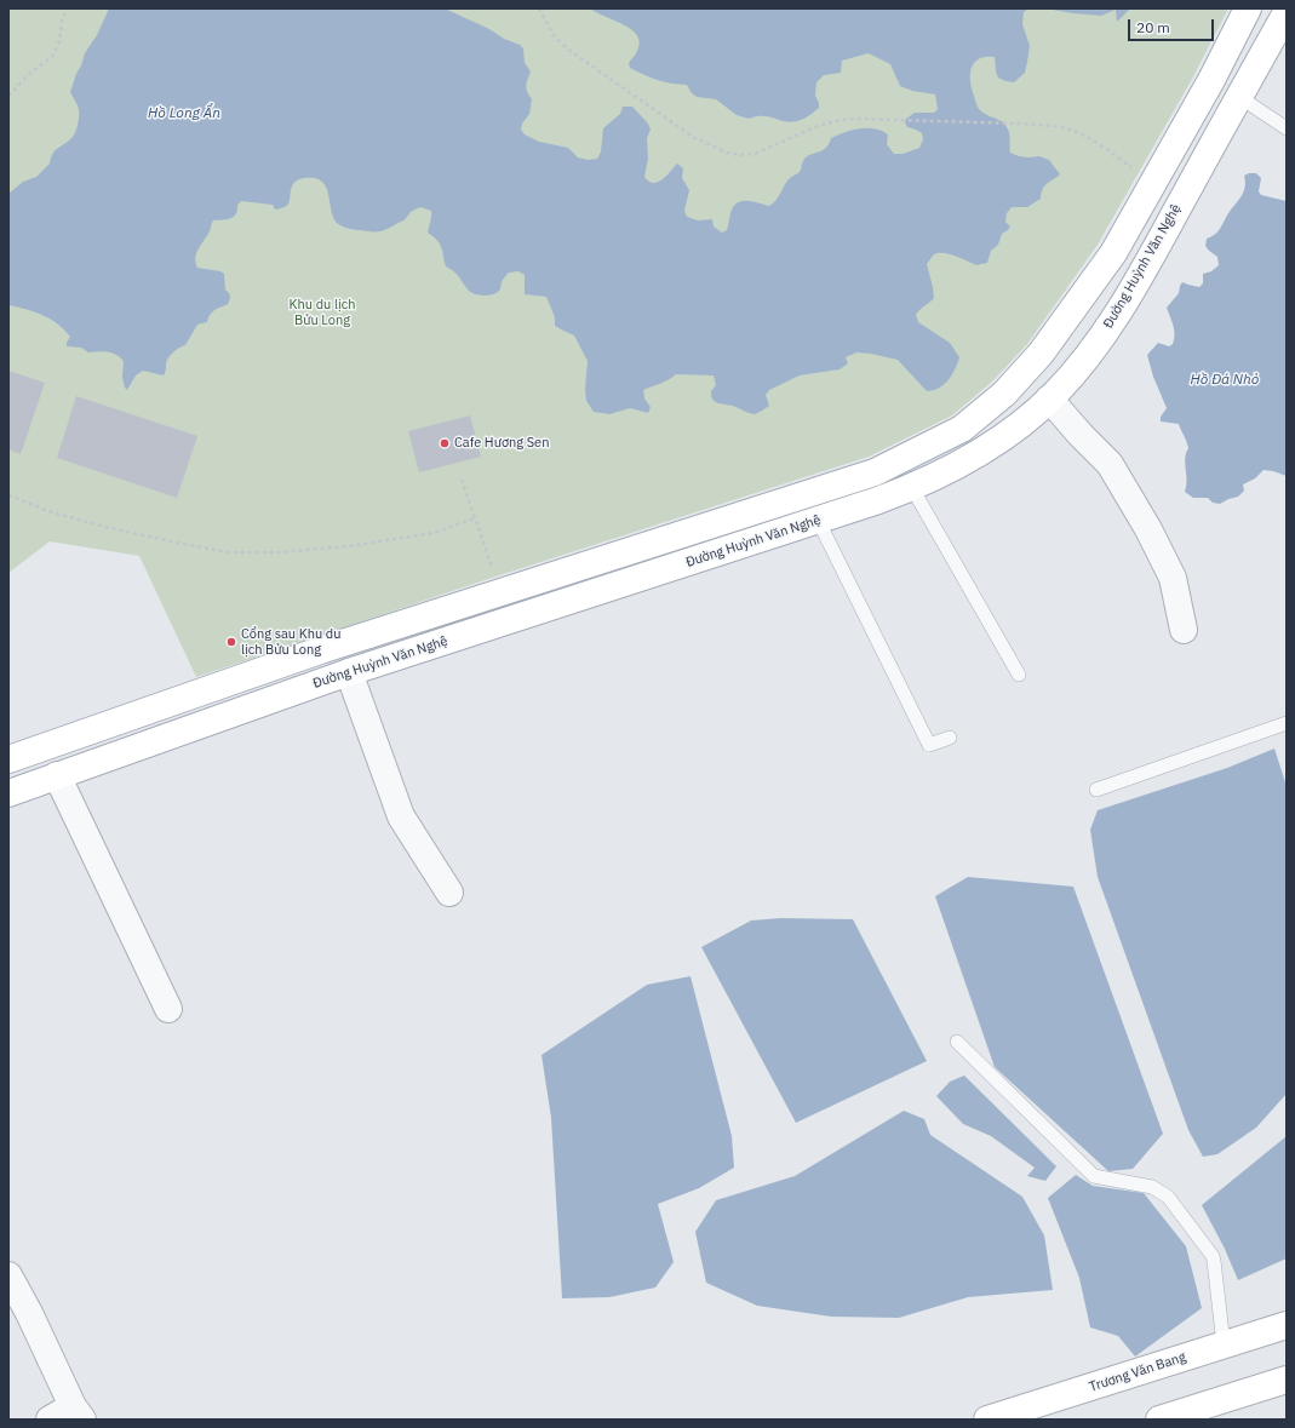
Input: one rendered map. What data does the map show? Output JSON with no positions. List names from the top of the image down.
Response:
{
  "streets": {
    "main road": ["Đường Huỳnh Văn Nghệ", "Trương Văn Bang"]
  },
  "water": ["Hồ Long Ẩn", "Hồ Đá Nhỏ"],
  "parks": ["Khu du lịch Bửu Long"],
  "places": ["Cafe Hương Sen", "Cổng sau Khu du lịch Bửu Long"],
  "scale_bar": "20 m"
}
